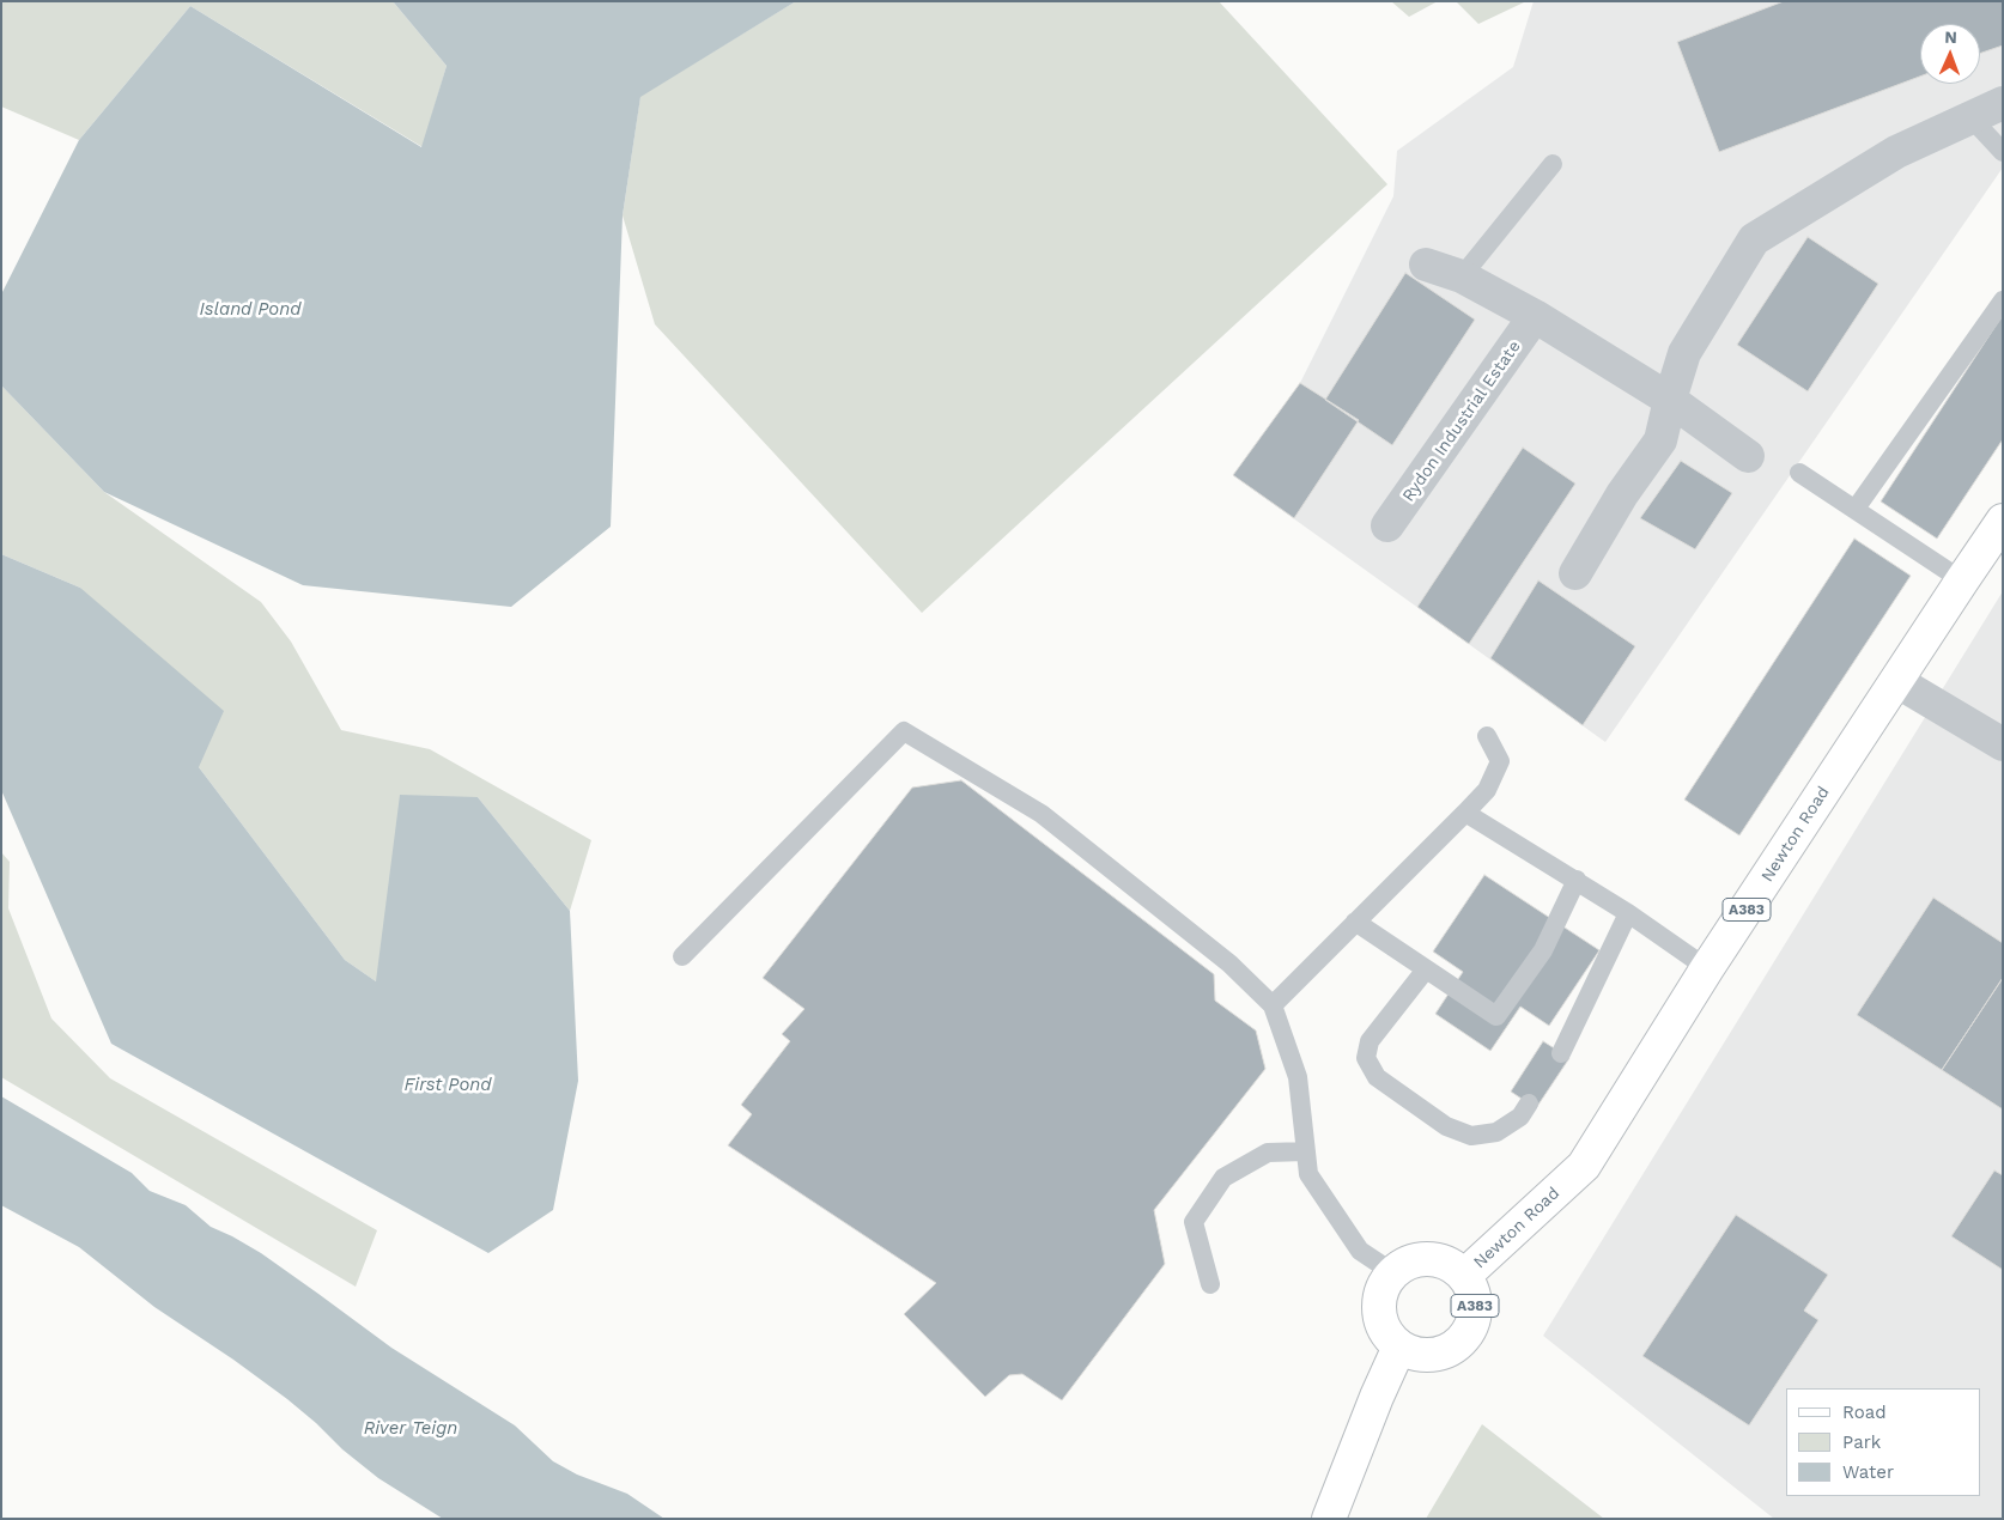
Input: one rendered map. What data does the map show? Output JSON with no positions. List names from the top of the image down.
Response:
{
  "streets": {
    "main road": ["Newton Road", "A383"],
    "street": ["Rydon Industrial Estate"]
  },
  "water": ["Island Pond", "First Pond", "River Teign"],
  "legend": ["Road", "Park", "Water"],
  "north": "top"
}
